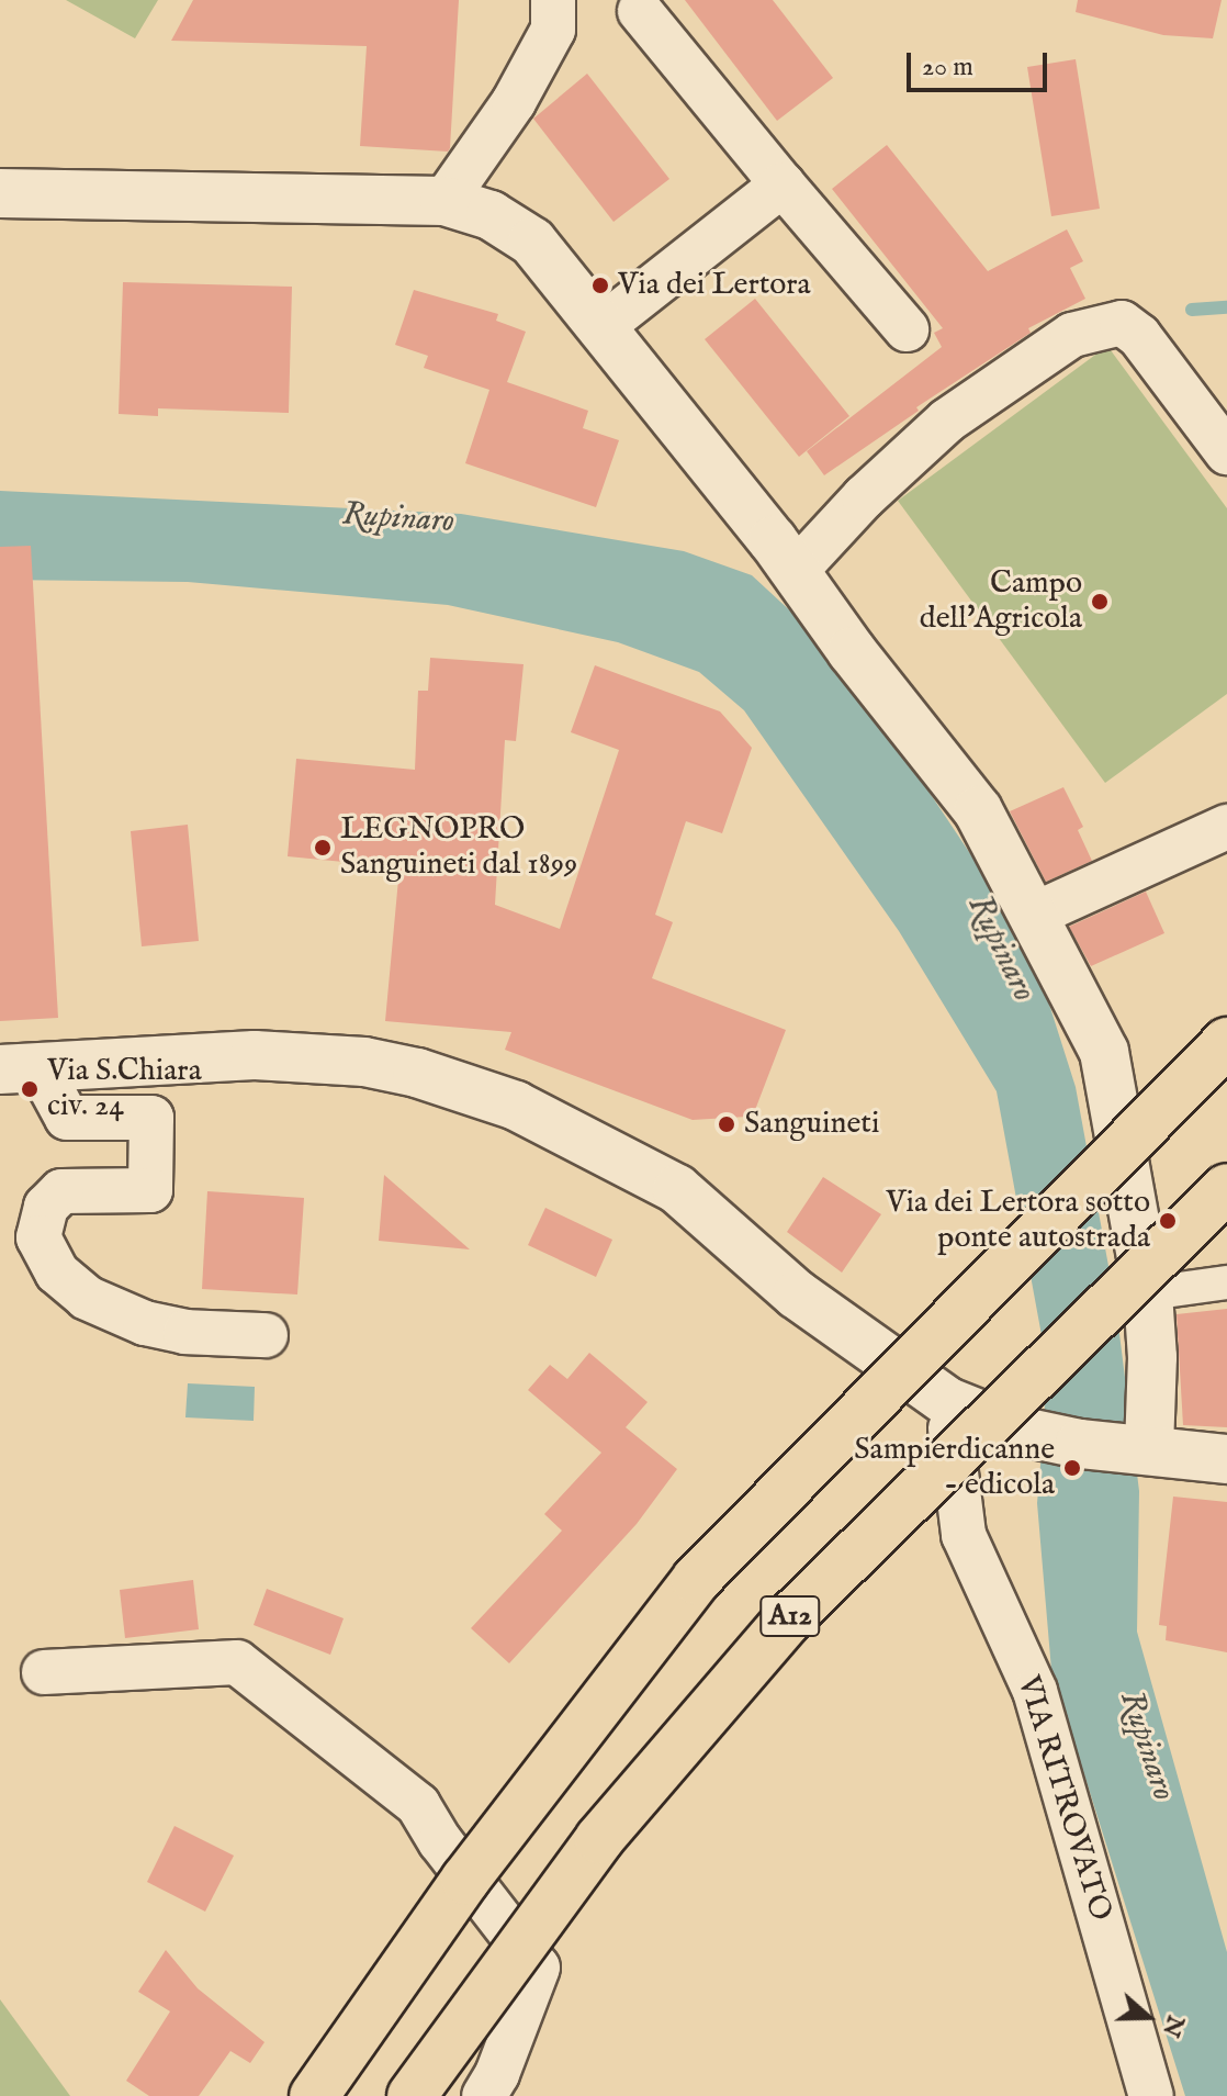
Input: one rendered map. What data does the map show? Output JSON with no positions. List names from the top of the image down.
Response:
{
  "streets": {
    "highway": ["A12"],
    "street": ["VIA RITROVATO"]
  },
  "water": ["Rupinaro"],
  "places": [
    "Via dei Lertora",
    "Campo dell'Agricola",
    "LEGNOPRO Sanguineti dal 1899",
    "Via S.Chiara civ. 24",
    "Sanguineti",
    "Via dei Lertora sotto ponte autostrada",
    "Sampierdicanne - edicola"
  ],
  "scale_bar": "20 m",
  "north": "right"
}
